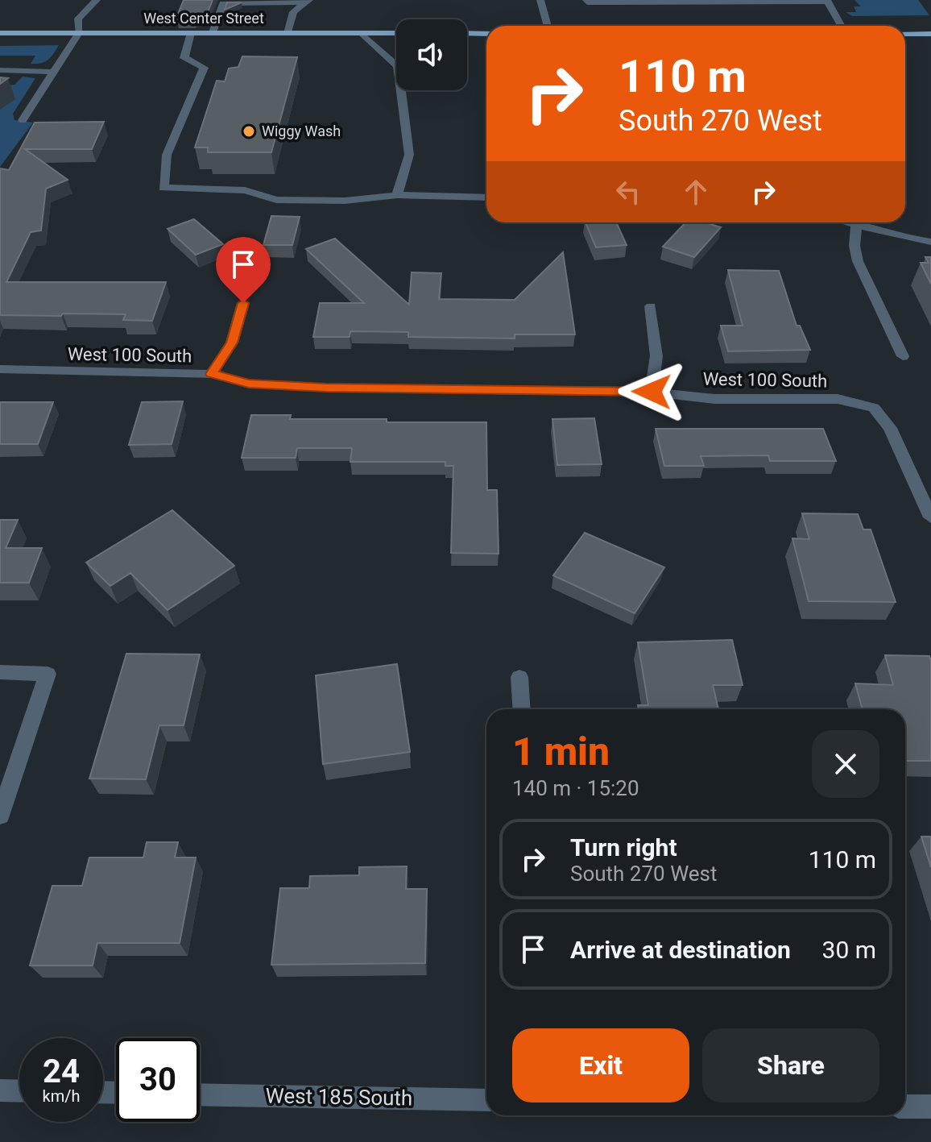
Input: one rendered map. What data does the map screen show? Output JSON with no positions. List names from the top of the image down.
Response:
{
  "streets": {
    "main road": ["West Center Street"],
    "street": ["West 100 South", "West 185 South"]
  },
  "places": ["Wiggy Wash"],
  "page": {
    "turn": ["110 m", "South 270 West"],
    "heading": ["1 min", "140 m · 15:20"],
    "list": [
      {
        "name": "Turn right",
        "note": "South 270 West",
        "value": "110 m"
      },
      {
        "name": "Arrive at destination",
        "value": "30 m"
      }
    ],
    "buttons": ["Exit", "Share"],
    "speed": "24 km/h",
    "limit": "30"
  }
}
